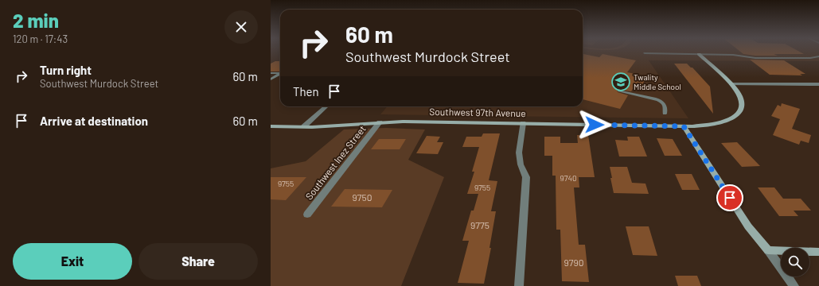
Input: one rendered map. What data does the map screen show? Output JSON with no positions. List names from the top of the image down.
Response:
{
  "streets": {
    "street": ["Southwest 97th Avenue", "Southwest Inez Street"]
  },
  "crossings": [
    ["Southwest 97th Avenue", "Southwest Inez Street"]
  ],
  "places": {
    "school or university": ["Twality Middle School"]
  },
  "house_numbers": [
    "9740",
    "9755",
    "9755",
    "9750",
    "9775",
    "9790"
  ],
  "page": {
    "heading": ["2 min", "120 m · 17:43"],
    "turn": ["60 m", "Southwest Murdock Street"],
    "list": [
      {
        "name": "Turn right",
        "note": "Southwest Murdock Street",
        "value": "60 m"
      },
      {
        "name": "Arrive at destination",
        "value": "60 m"
      }
    ],
    "then": "Then",
    "buttons": ["Exit", "Share"]
  }
}
